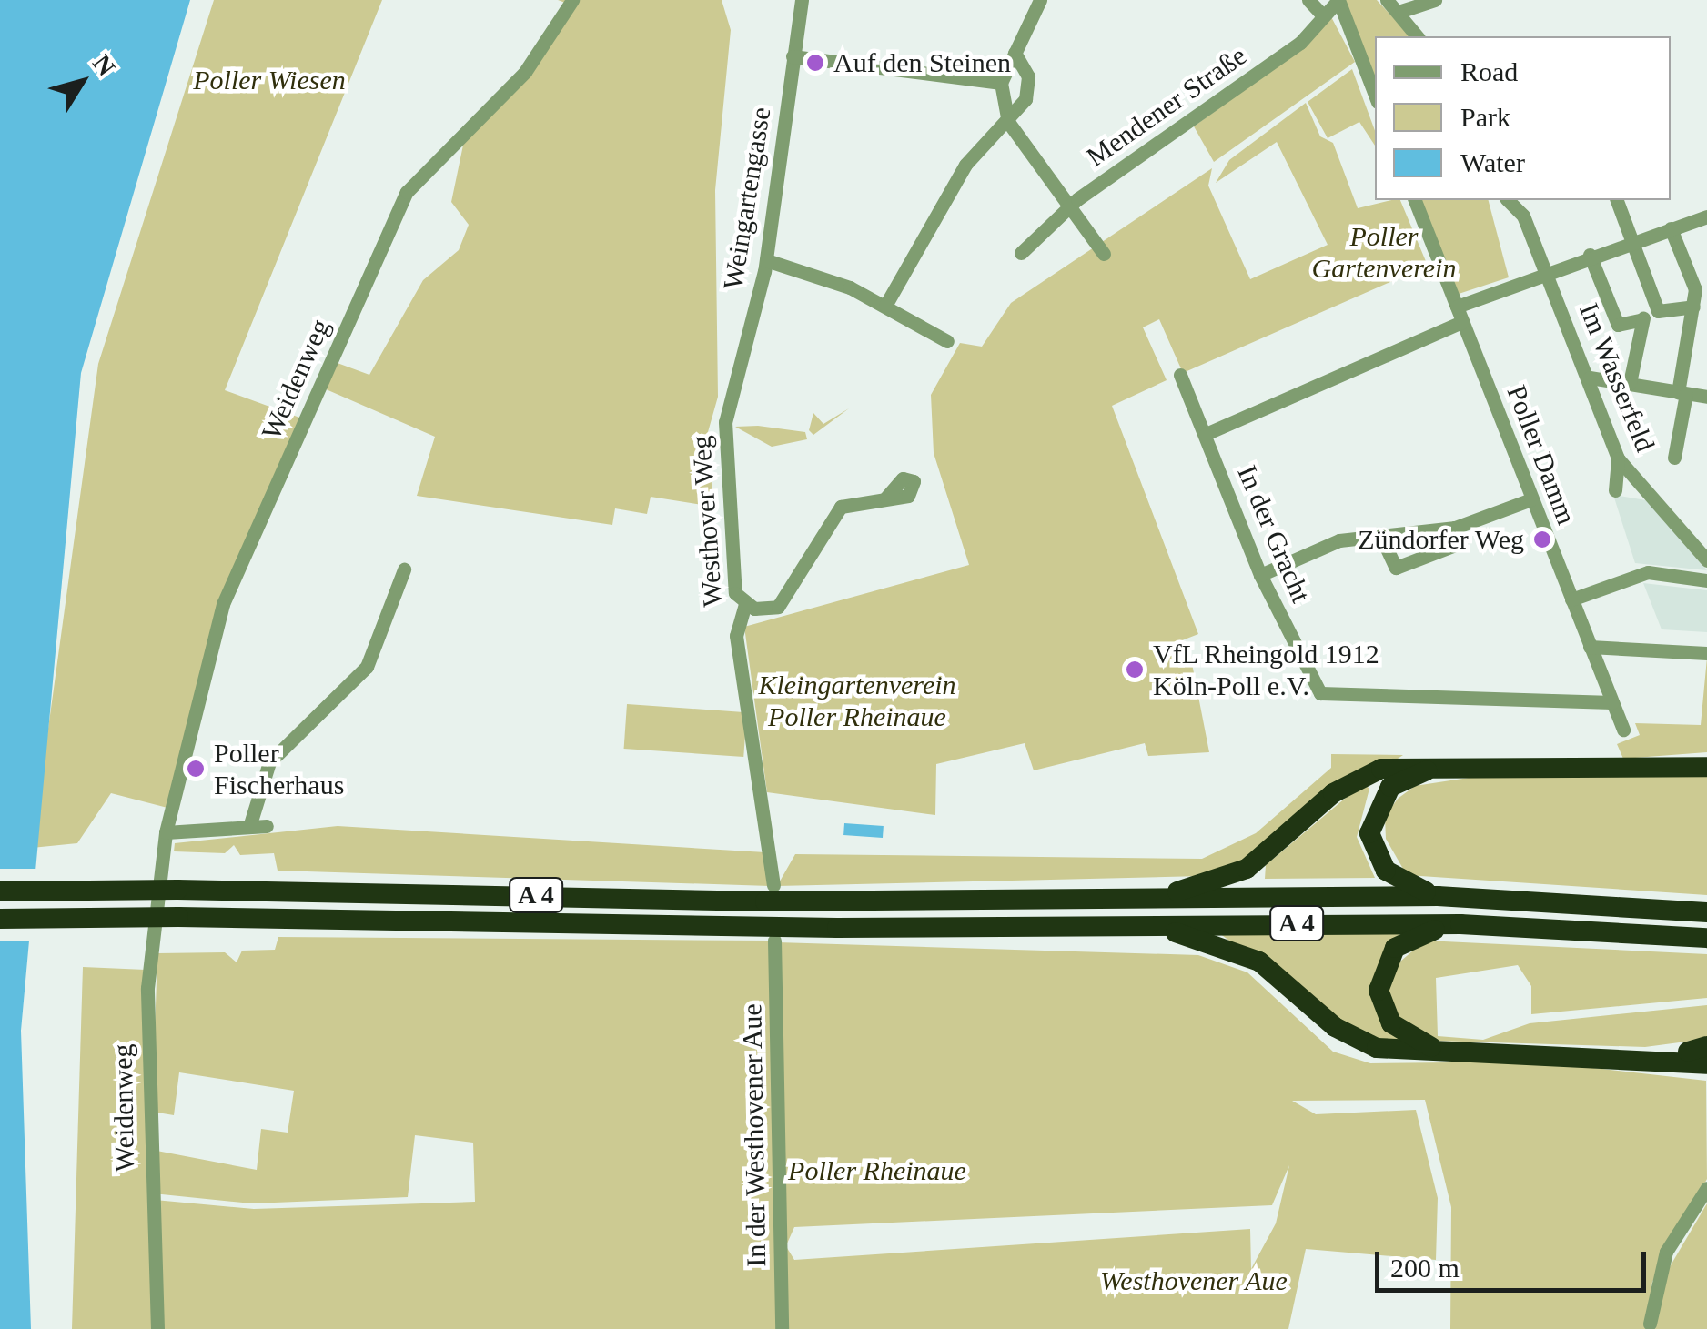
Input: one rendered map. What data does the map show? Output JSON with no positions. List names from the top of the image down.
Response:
{
  "streets": {
    "highway": ["A 4"],
    "street": [
      "Mendener Straße",
      "Weingartengasse",
      "Im Wasserfeld",
      "Weidenweg",
      "Poller Damm",
      "Westhover Weg",
      "In der Gracht",
      "In der Westhovener Aue"
    ]
  },
  "crossings": [
    ["Weingartengasse", "Westhover Weg"],
    ["Poller Damm", "In der Gracht"]
  ],
  "parks": [
    "Poller Wiesen",
    "Poller Gartenverein",
    "Kleingartenverein Poller Rheinaue",
    "Poller Rheinaue",
    "Westhovener Aue"
  ],
  "places": [
    "Auf den Steinen",
    "Zündorfer Weg",
    "VfL Rheingold 1912 Köln-Poll e.V.",
    "Poller Fischerhaus"
  ],
  "legend": ["Road", "Park", "Water"],
  "scale_bar": "200 m",
  "north": "top right"
}
